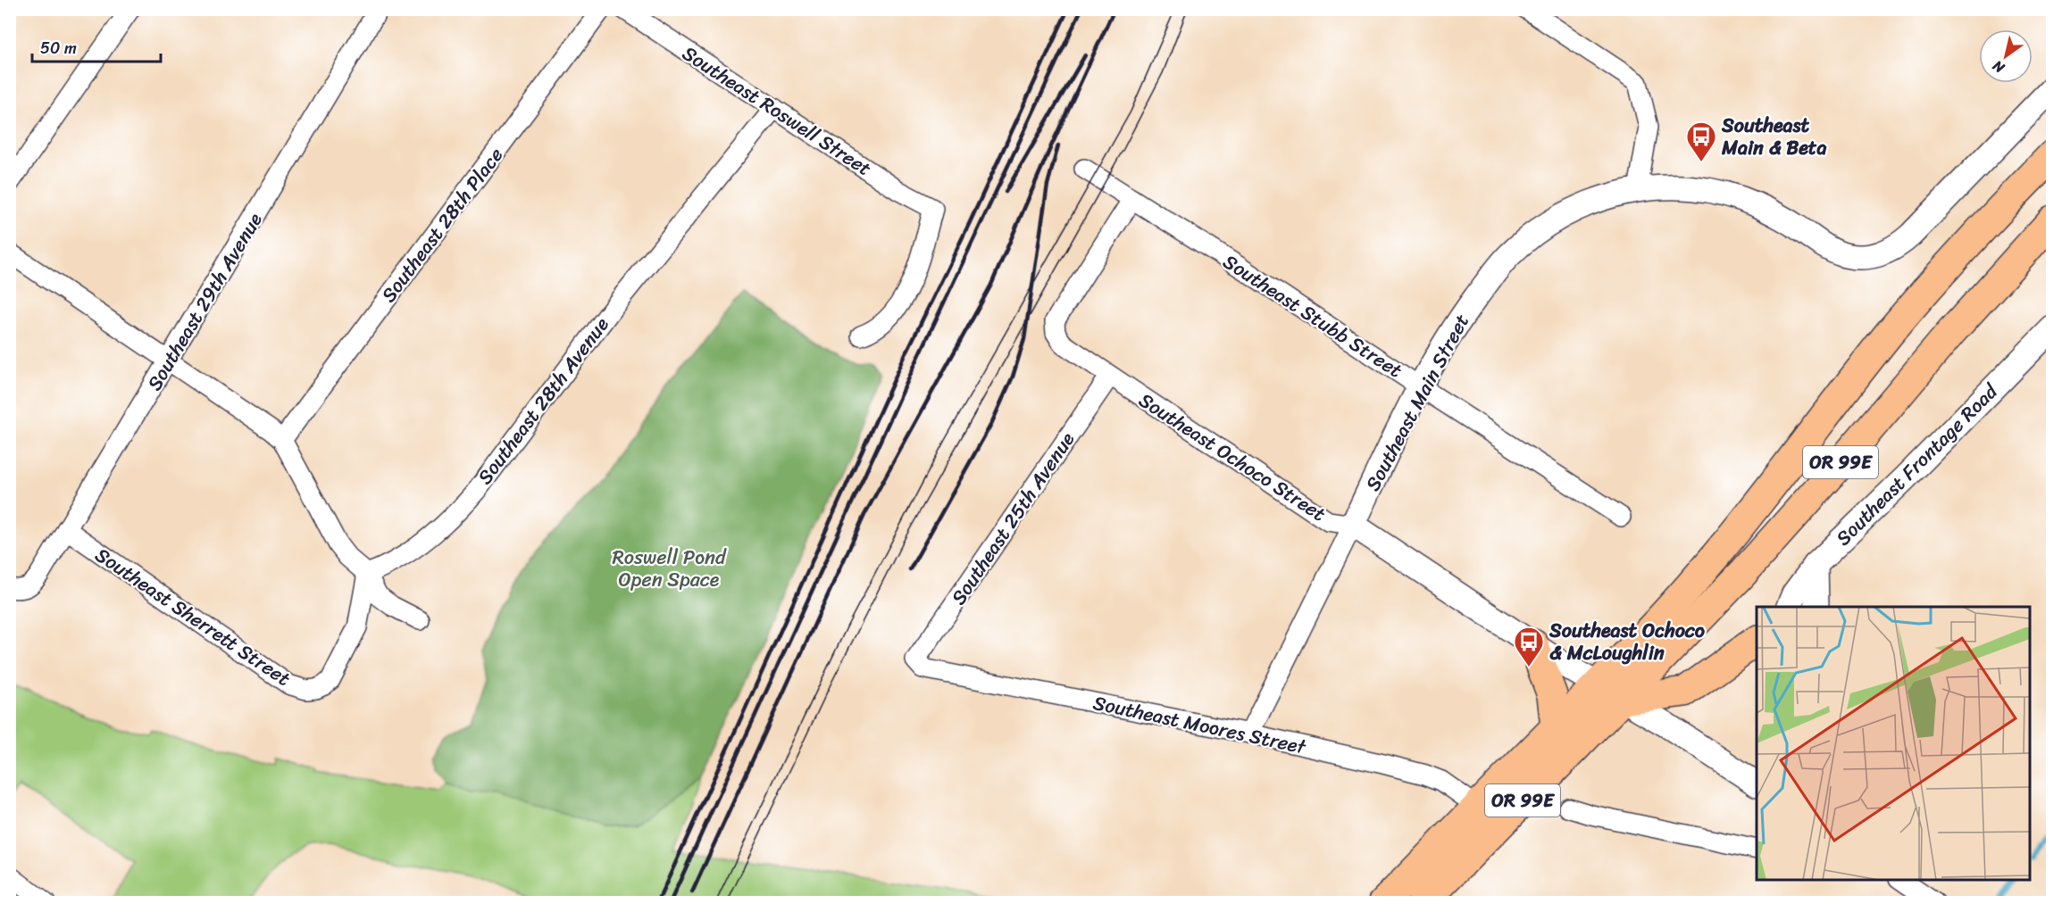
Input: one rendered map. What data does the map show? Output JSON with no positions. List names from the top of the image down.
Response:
{
  "streets": {
    "highway": ["OR 99E"],
    "street": [
      "Southeast Roswell Street",
      "Southeast 28th Place",
      "Southeast 29th Avenue",
      "Southeast Stubb Street",
      "Southeast 28th Avenue",
      "Southeast Main Street",
      "Southeast Ochoco Street",
      "Southeast Frontage Road",
      "Southeast 25th Avenue",
      "Southeast Sherrett Street",
      "Southeast Moores Street"
    ]
  },
  "crossings": [
    ["Southeast Roswell Street", "Southeast 28th Avenue"],
    ["Southeast 29th Avenue", "Southeast Sherrett Street"],
    ["Southeast Stubb Street", "Southeast Main Street"],
    ["Southeast Stubb Street", "Southeast Ochoco Street"],
    ["Southeast 28th Avenue", "Southeast Sherrett Street"],
    ["Southeast Main Street", "Southeast Ochoco Street"],
    ["Southeast Main Street", "Southeast Moores Street"],
    ["Southeast Ochoco Street", "OR 99E"],
    ["Southeast Ochoco Street", "Southeast 25th Avenue"],
    ["OR 99E", "Southeast Moores Street"],
    ["Southeast 25th Avenue", "Southeast Moores Street"]
  ],
  "parks": ["Roswell Pond Open Space"],
  "places": {
    "bus stop": ["Southeast Main & Beta", "Southeast Ochoco & McLoughlin"]
  },
  "scale_bar": "50 m",
  "north": "bottom left"
}
